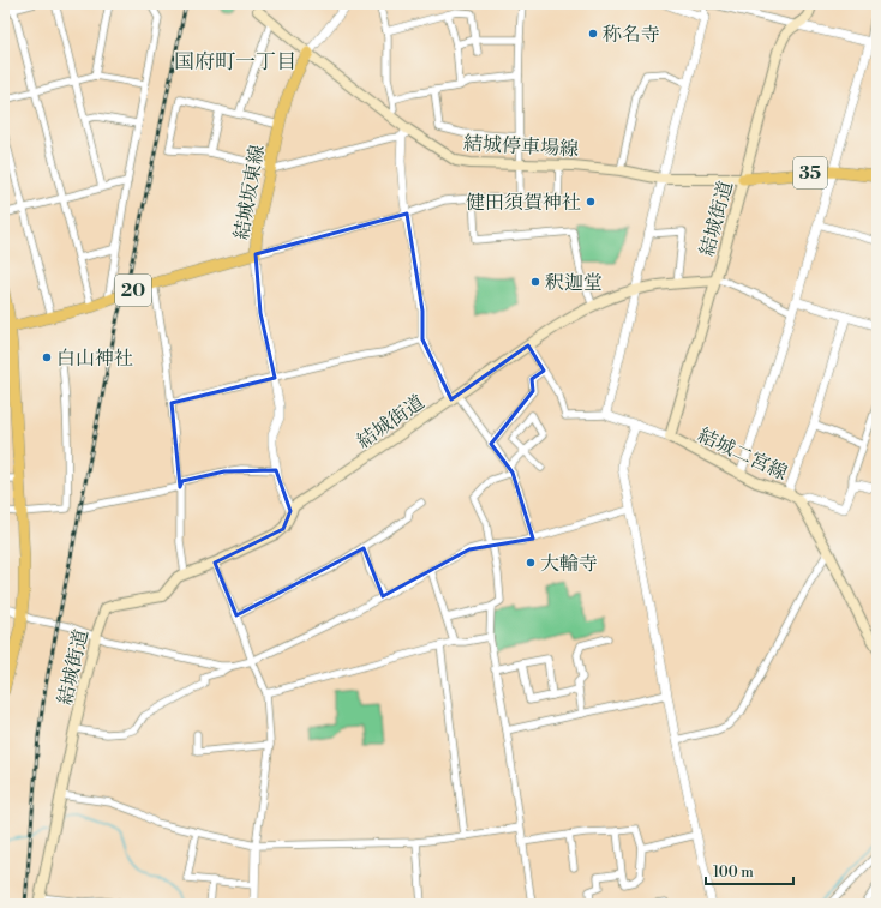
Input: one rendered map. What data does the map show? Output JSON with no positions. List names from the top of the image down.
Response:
{
  "streets": {
    "main road": [
      "結城停車場線",
      "35",
      "結城坂東線",
      "結城街道",
      "20",
      "結城二宮線"
    ]
  },
  "crossings": [
    ["結城停車場線", "35"],
    ["結城停車場線", "結城坂東線"],
    ["結城停車場線", "結城街道"],
    ["35", "結城街道"],
    ["結城街道", "結城二宮線"]
  ],
  "districts": ["国府町一丁目"],
  "places": [
    "称名寺",
    "健田須賀神社",
    "釈迦堂",
    "白山神社",
    "大輪寺"
  ],
  "scale_bar": "100 m"
}
